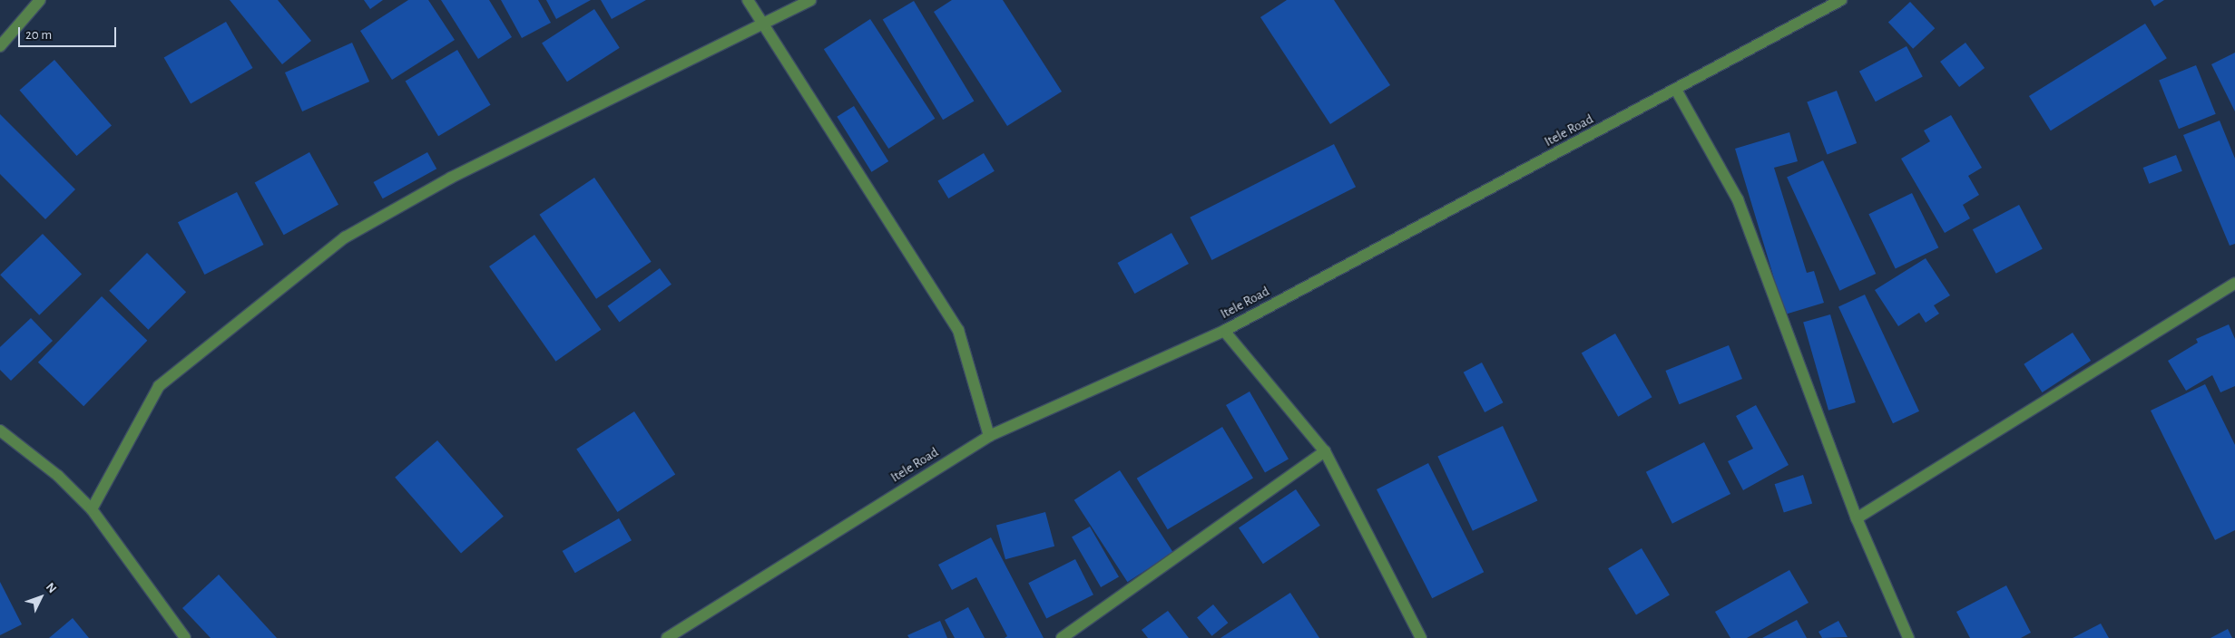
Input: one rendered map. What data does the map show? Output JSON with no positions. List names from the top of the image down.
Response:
{
  "streets": {
    "street": ["Itele Road"]
  },
  "scale_bar": "20 m",
  "north": "top right"
}
